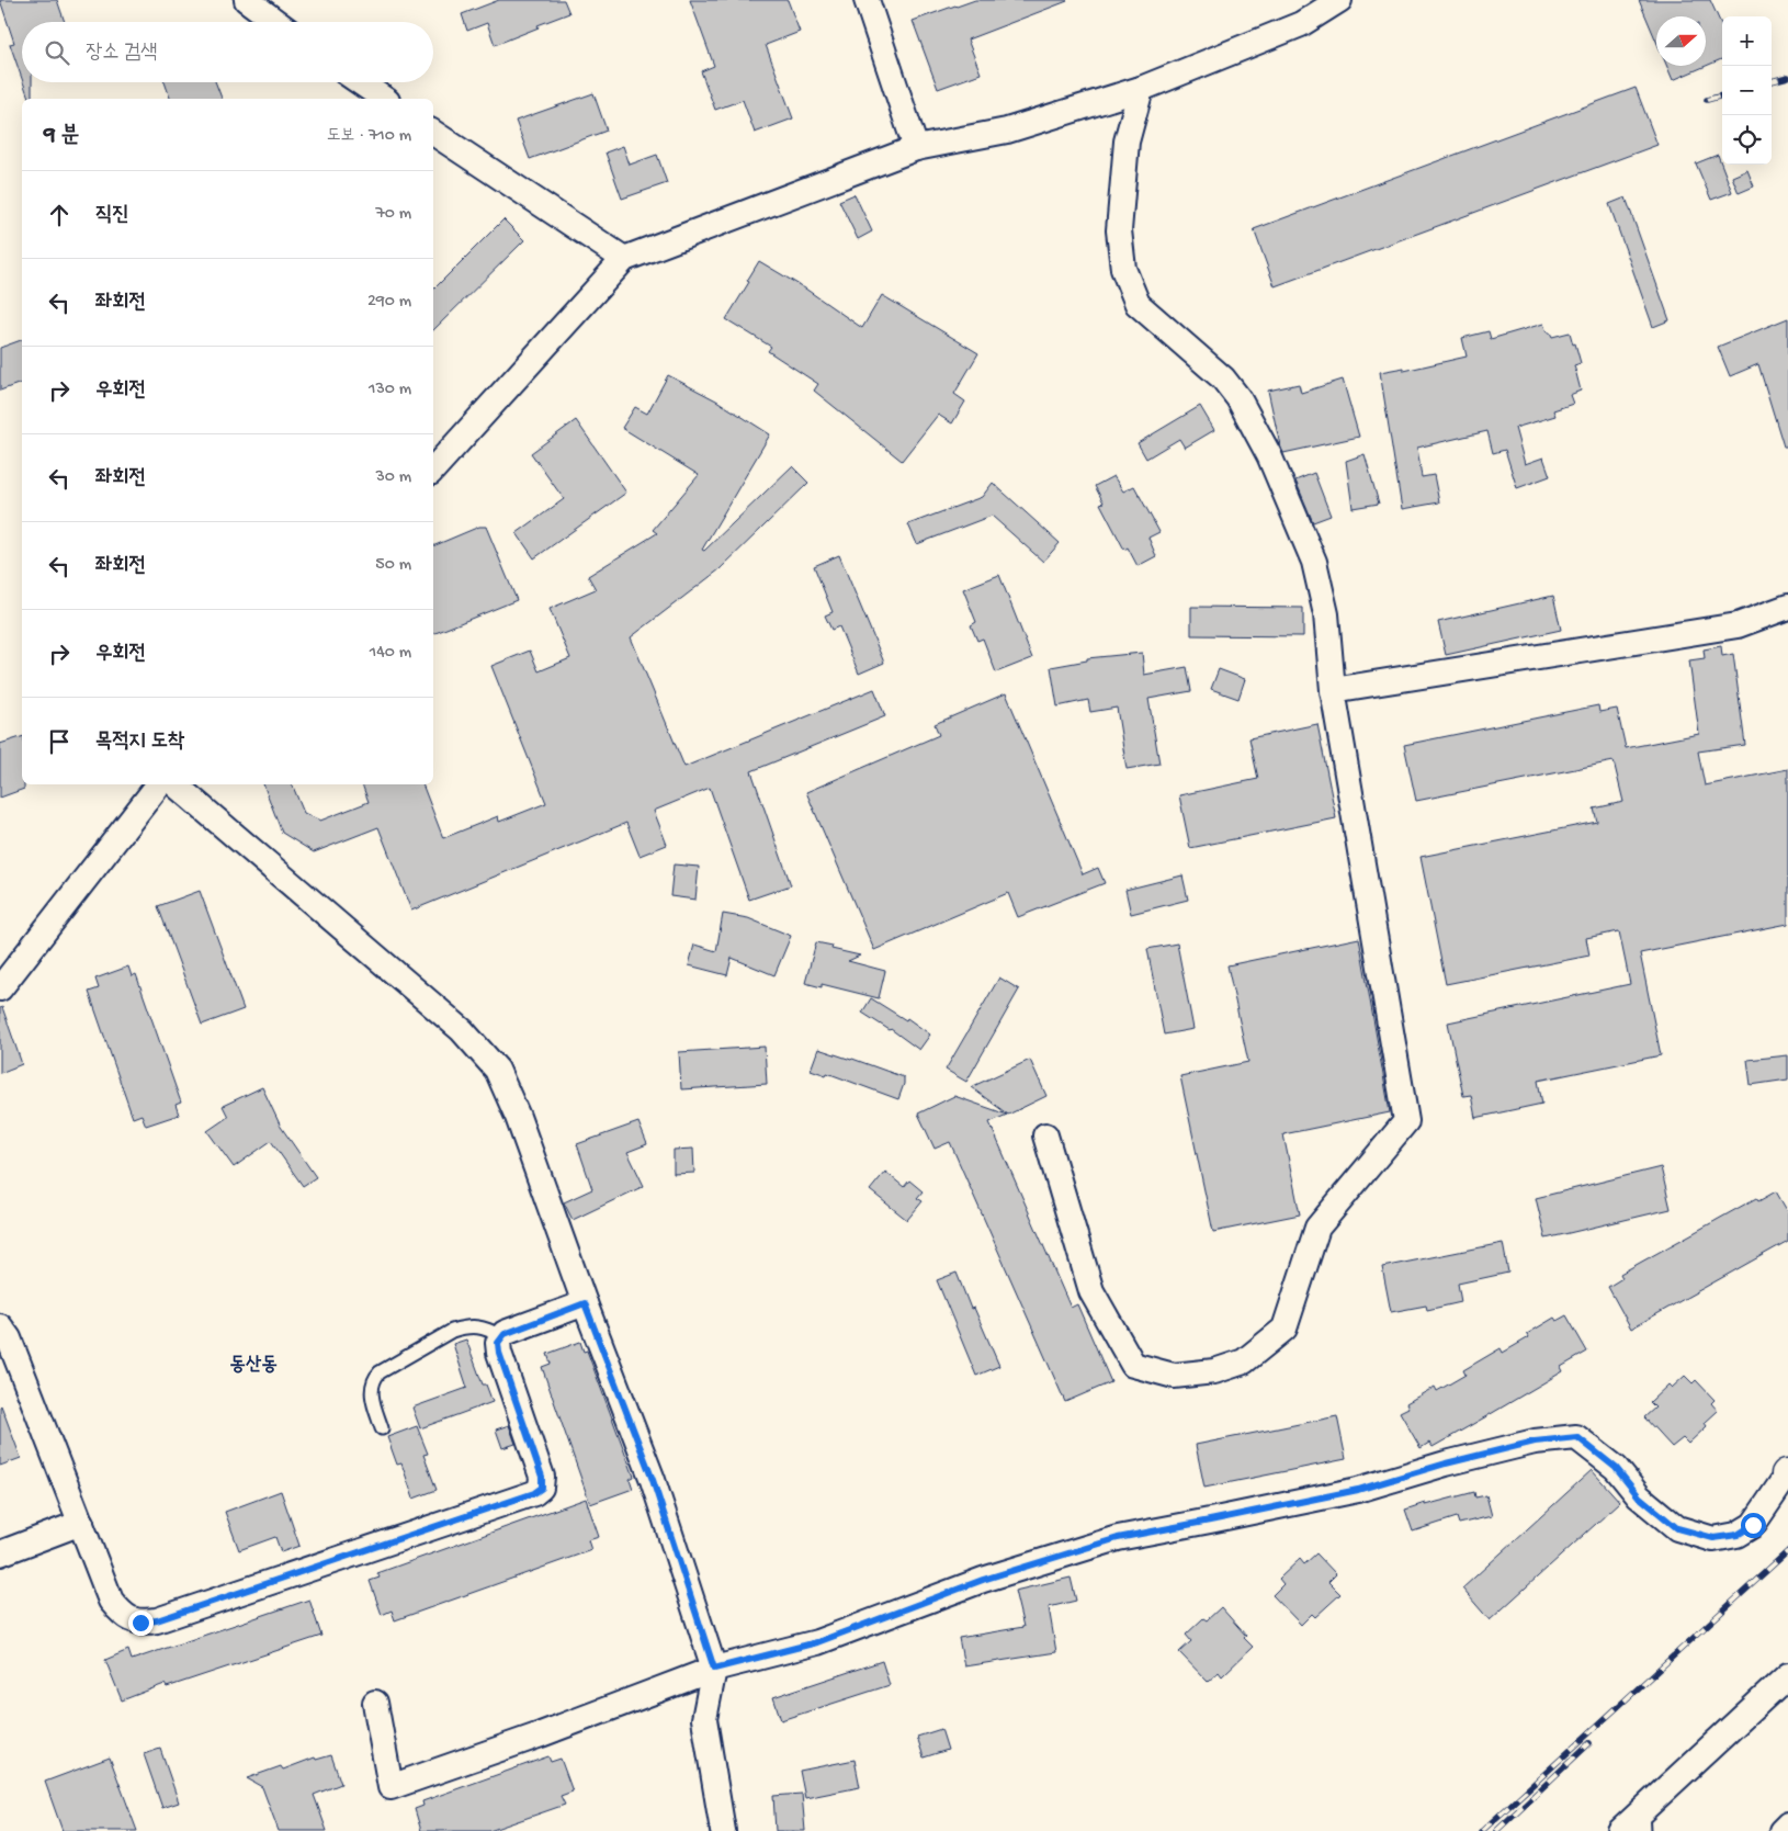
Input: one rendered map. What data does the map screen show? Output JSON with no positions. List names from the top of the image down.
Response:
{
  "districts": ["동산동"],
  "north": "right",
  "page": {
    "map_buttons": ["+", "−"],
    "search": "장소 검색",
    "heading": ["9 분", "도보 · 710 m"],
    "list": [
      ["직진", "70 m"],
      ["좌회전", "290 m"],
      ["우회전", "130 m"],
      ["좌회전", "30 m"],
      ["좌회전", "50 m"],
      ["우회전", "140 m"],
      "목적지 도착"
    ]
  }
}
